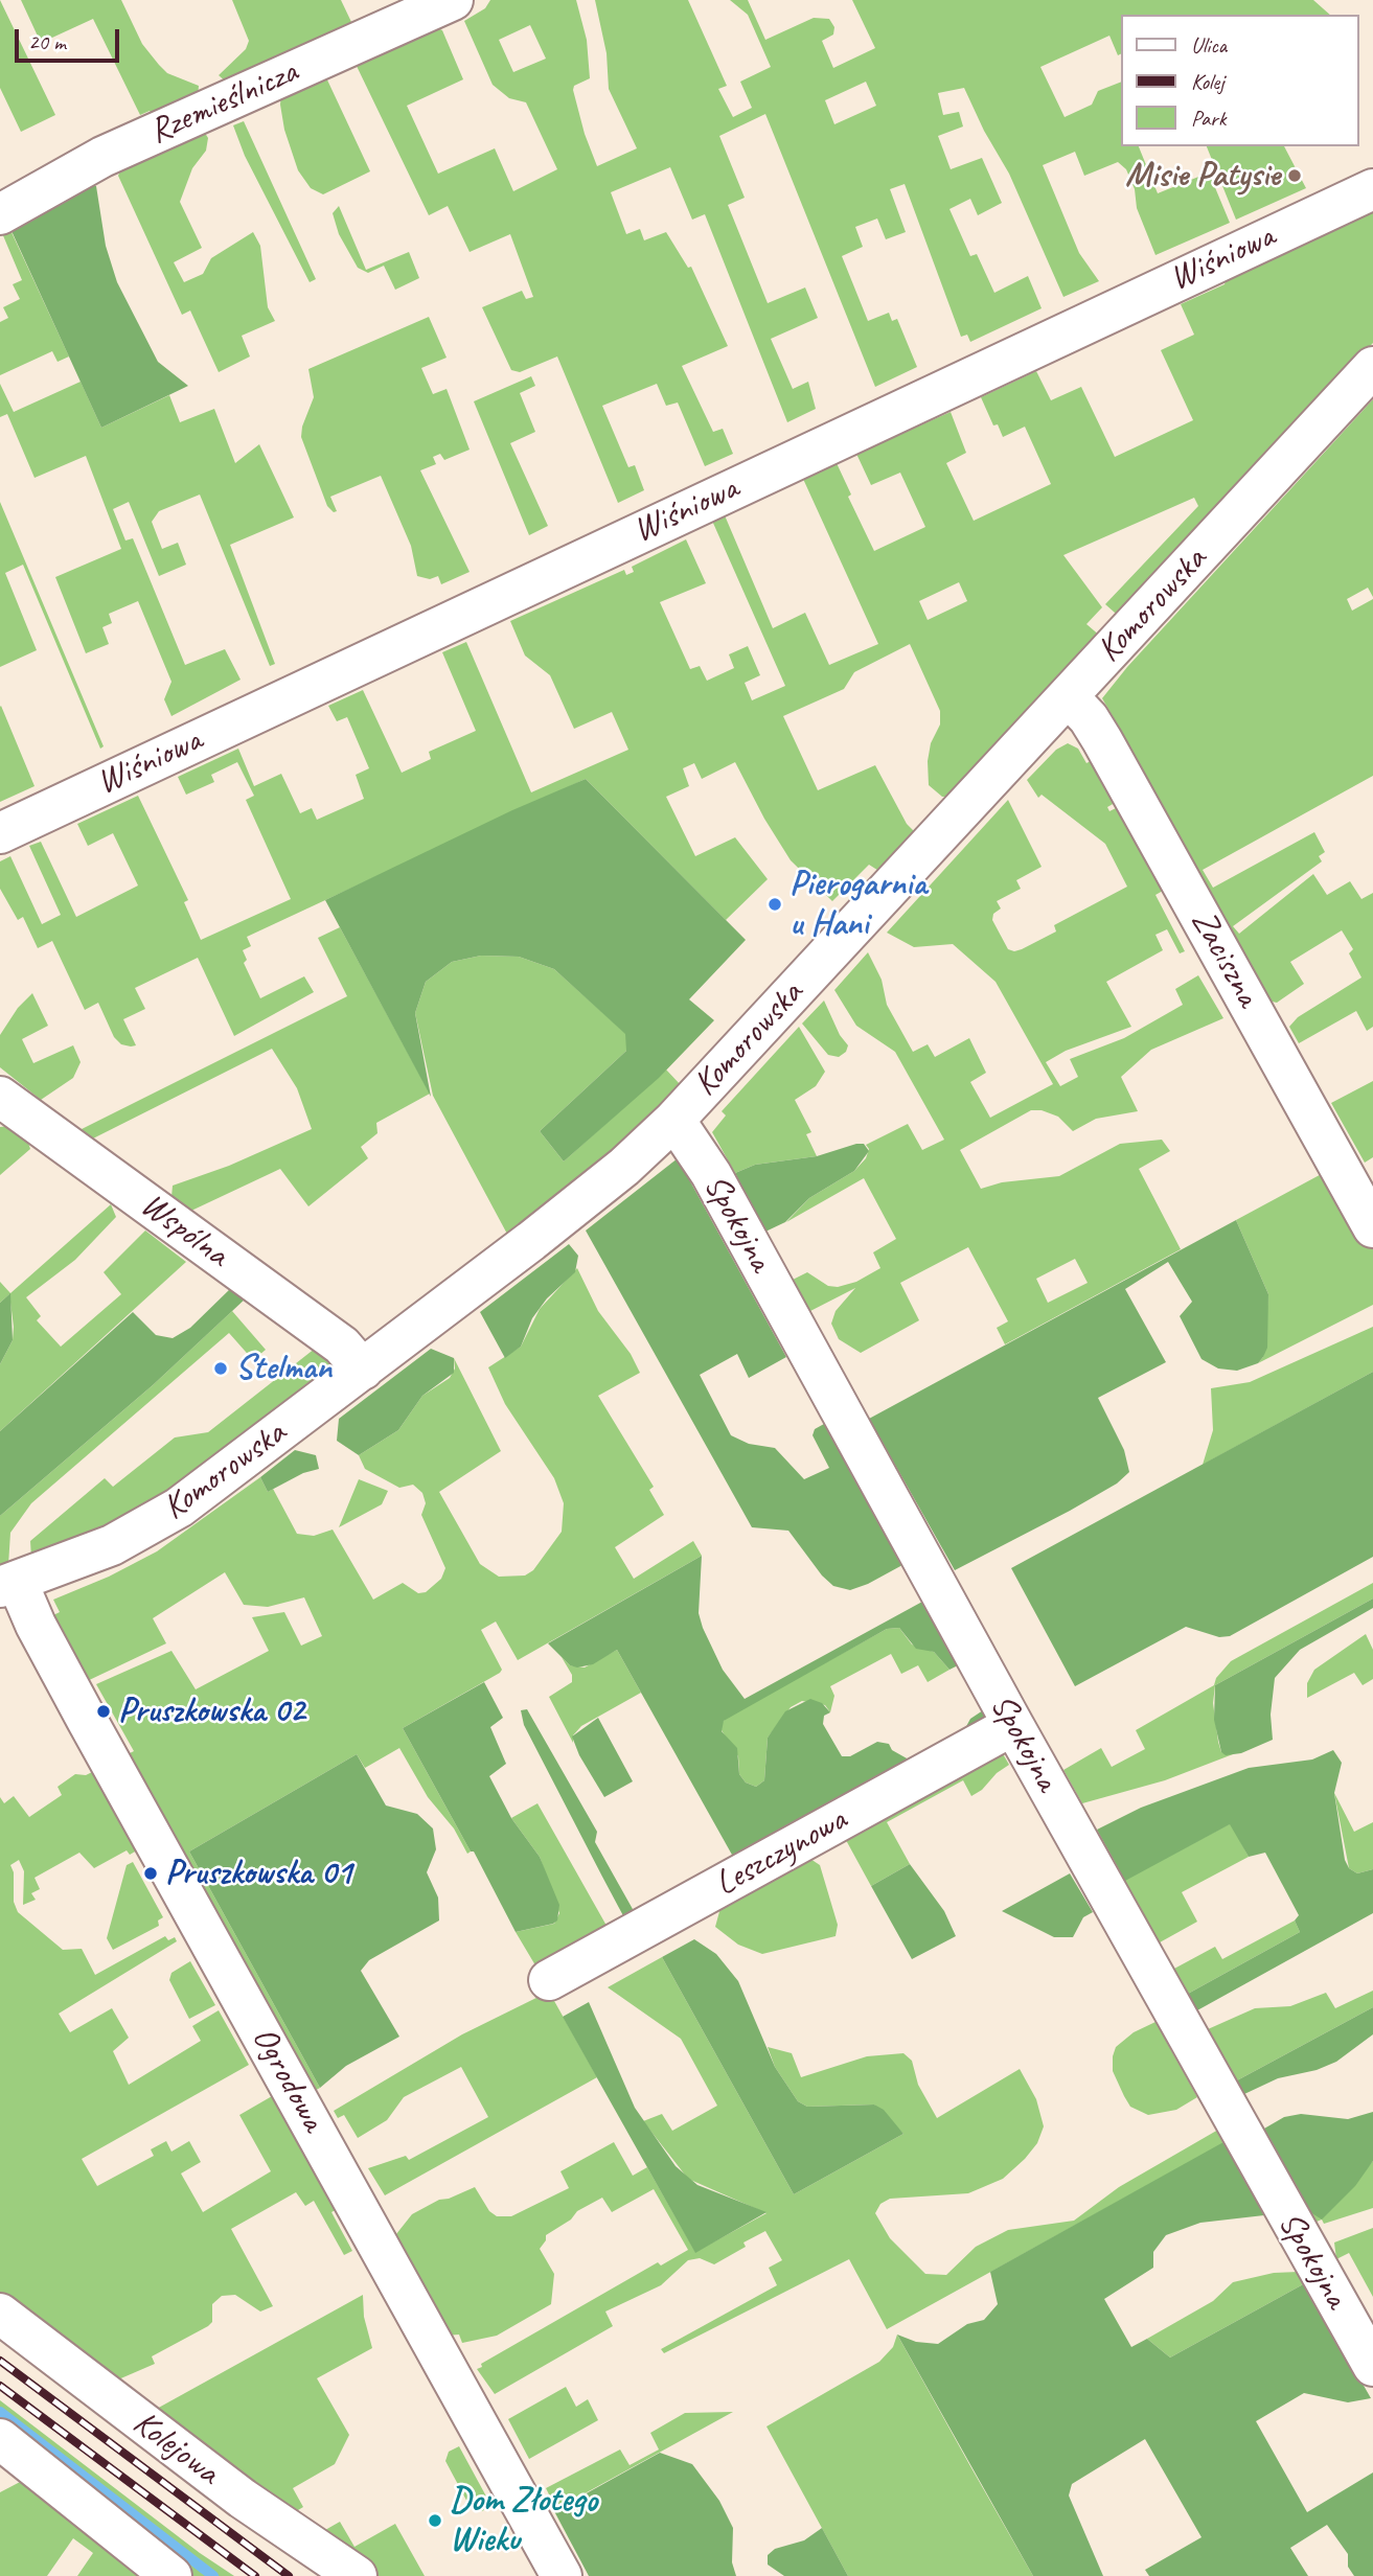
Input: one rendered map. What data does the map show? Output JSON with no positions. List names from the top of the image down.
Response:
{
  "streets": {
    "street": [
      "Rzemieślnicza",
      "Wiśniowa",
      "Komorowska",
      "Zaciszna",
      "Spokojna",
      "Wspólna",
      "Leszczynowa",
      "Ogrodowa",
      "Kolejowa"
    ]
  },
  "crossings": [
    ["Komorowska", "Zaciszna"],
    ["Komorowska", "Spokojna"],
    ["Komorowska", "Wspólna"],
    ["Komorowska", "Ogrodowa"],
    ["Spokojna", "Leszczynowa"]
  ],
  "places": [
    "Misie Patysie",
    "Pierogarnia u Hani",
    "Stelman",
    "Pruszkowska 02",
    "Pruszkowska 01",
    "Dom Złotego Wieku"
  ],
  "legend": ["Ulica", "Kolej", "Park"],
  "scale_bar": "20 m"
}
